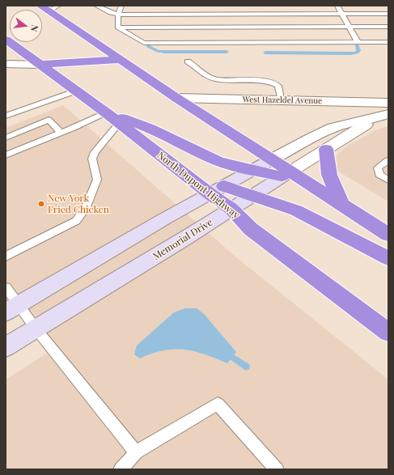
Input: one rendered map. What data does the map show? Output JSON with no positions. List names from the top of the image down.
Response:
{
  "streets": {
    "highway": ["North Dupont Highway"],
    "street": ["West Hazeldel Avenue", "Memorial Drive"]
  },
  "crossings": [
    ["North Dupont Highway", "Memorial Drive"]
  ],
  "places": ["New York Fried Chicken"],
  "north": "right"
}
